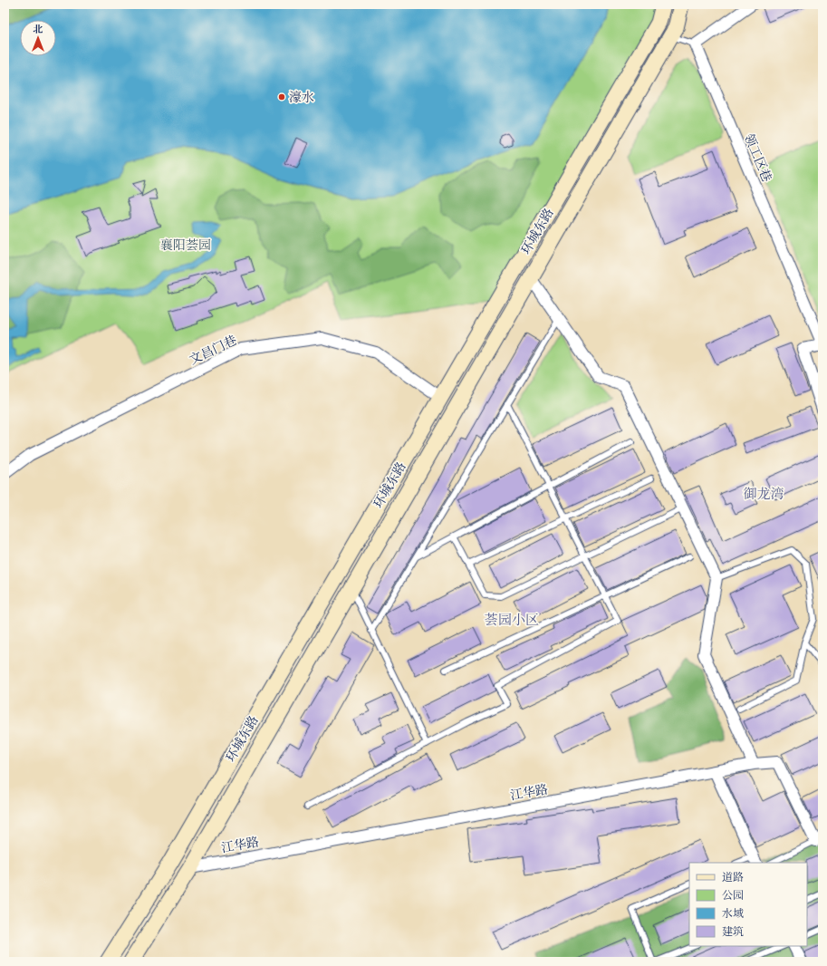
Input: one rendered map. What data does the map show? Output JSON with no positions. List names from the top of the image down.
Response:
{
  "streets": {
    "main road": ["环城东路"],
    "street": ["领工区巷", "文昌门巷", "江华路"]
  },
  "crossings": [
    ["环城东路", "文昌门巷"],
    ["环城东路", "江华路"]
  ],
  "districts": ["御龙湾", "荟园小区"],
  "parks": ["襄阳荟园"],
  "places": ["濠水"],
  "legend": [
    "道路",
    "公园",
    "水域",
    "建筑"
  ],
  "north": "top"
}
